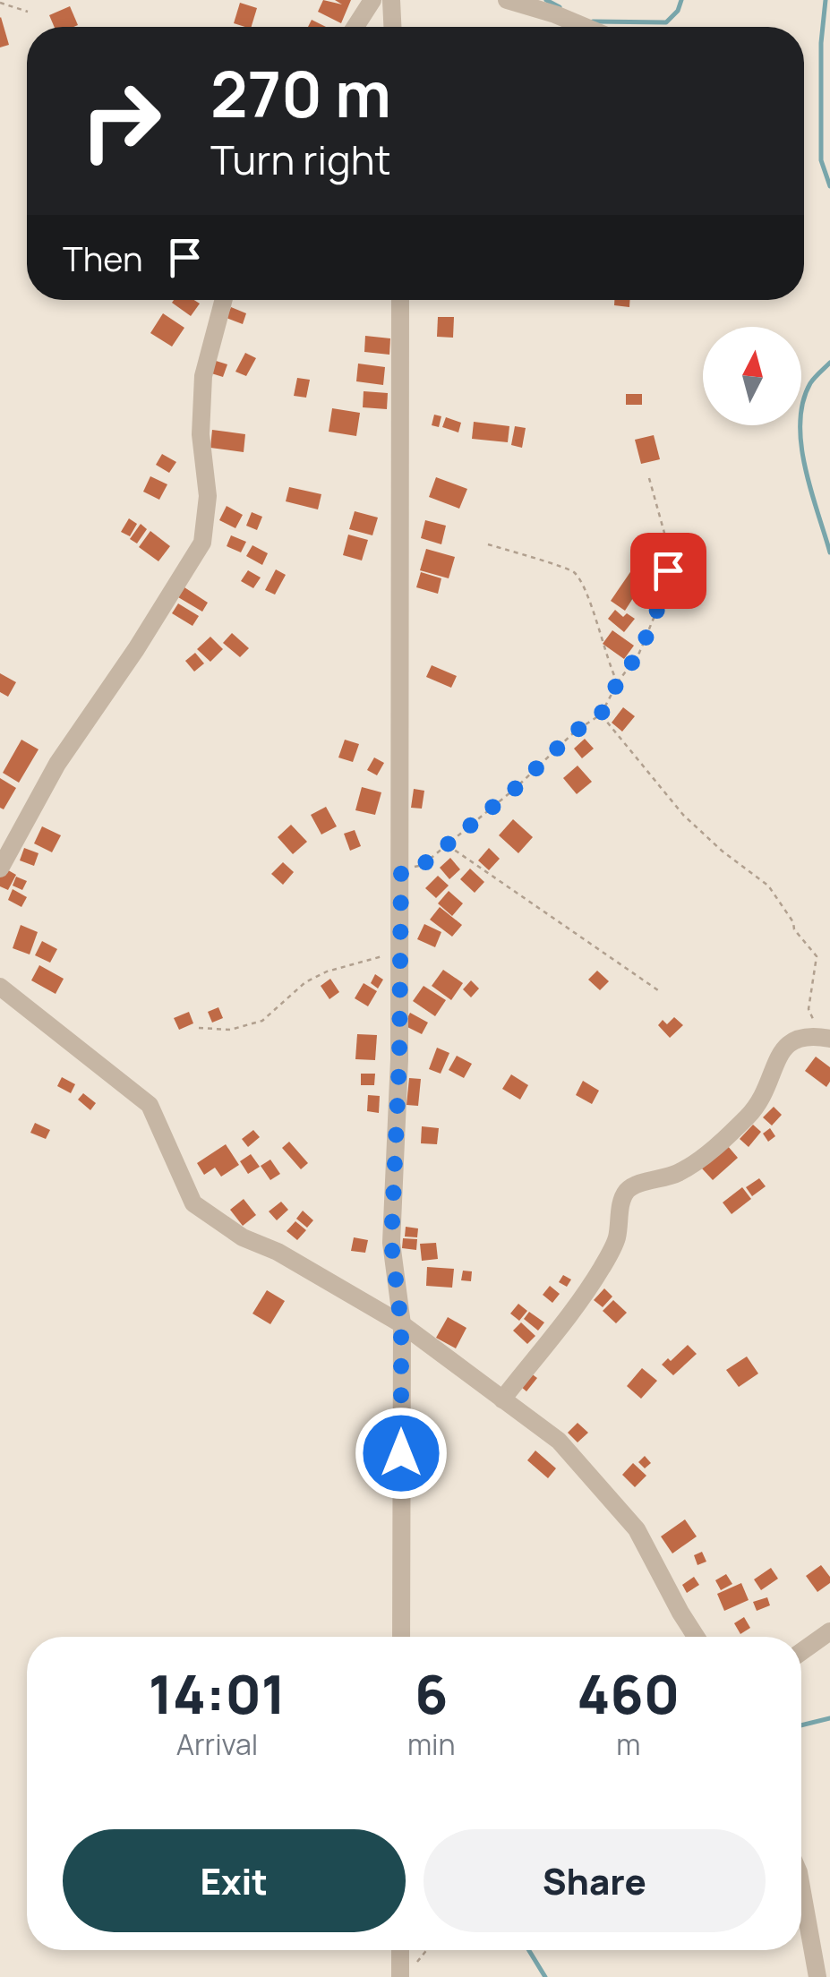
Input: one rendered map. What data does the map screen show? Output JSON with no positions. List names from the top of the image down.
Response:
{
  "north": "top",
  "page": {
    "turn": ["270 m", "Turn right"],
    "then": "Then",
    "eta": [
      "14:01",
      "Arrival",
      "6",
      "min",
      "460",
      "m"
    ],
    "buttons": ["Exit", "Share"]
  }
}
